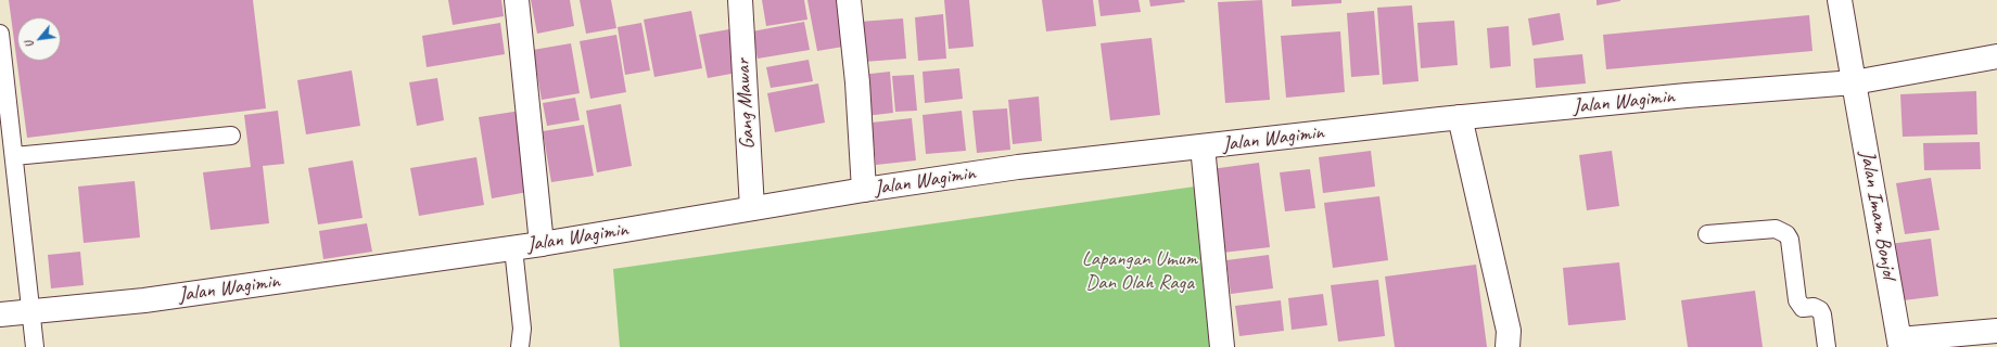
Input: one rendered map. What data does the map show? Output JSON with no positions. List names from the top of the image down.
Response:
{
  "streets": {
    "main road": ["Jalan Wagimin", "Gang Mawar", "Jalan Imam Bonjol"]
  },
  "crossings": [
    ["Jalan Wagimin", "Gang Mawar"],
    ["Jalan Wagimin", "Jalan Imam Bonjol"]
  ],
  "parks": ["Lapangan Umum Dan Olah Raga"],
  "north": "bottom left"
}
